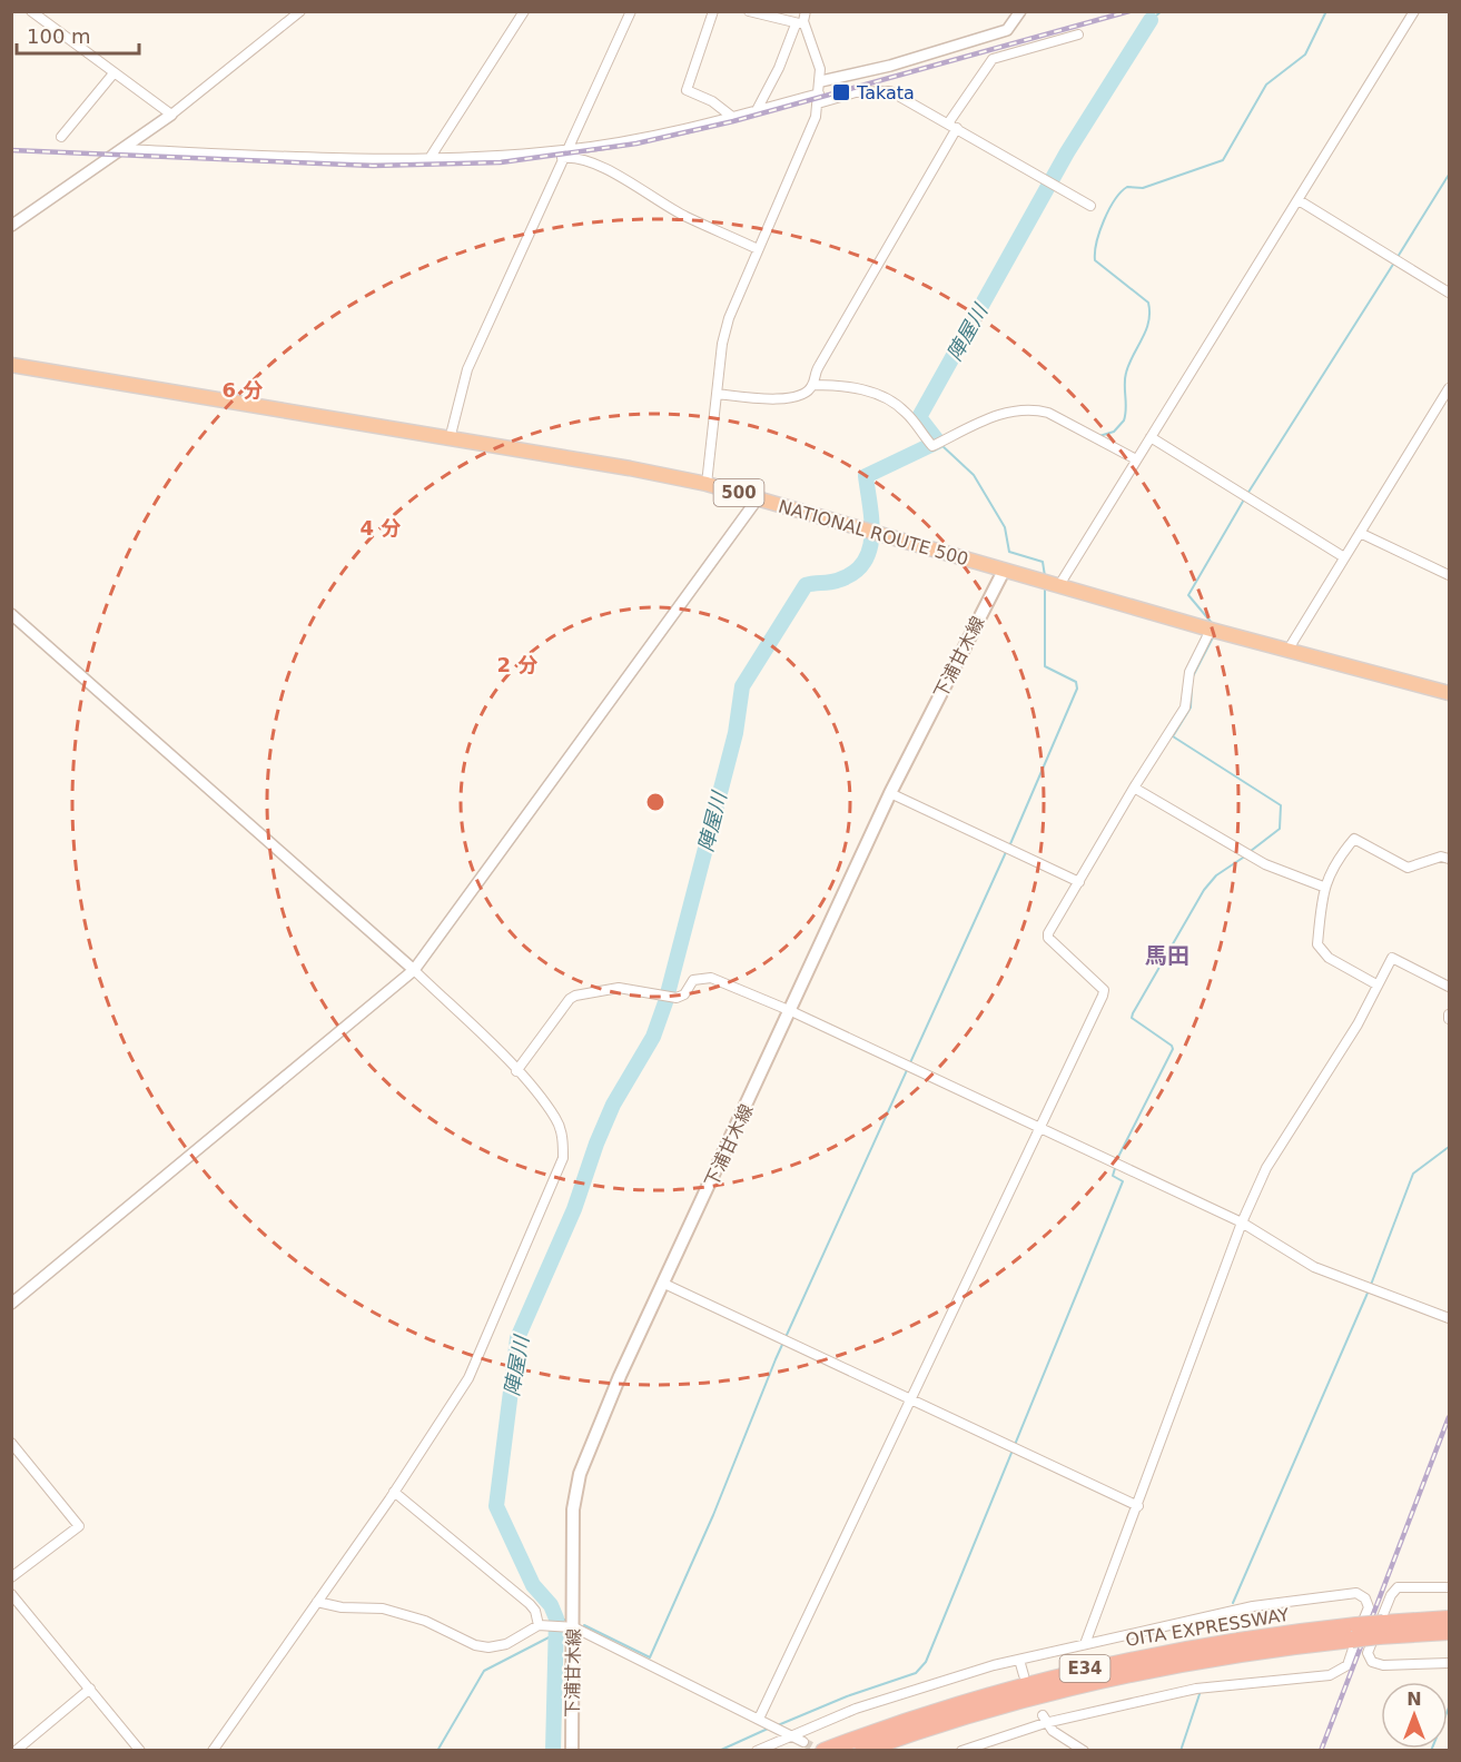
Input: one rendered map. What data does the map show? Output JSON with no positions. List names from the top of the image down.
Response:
{
  "streets": {
    "highway": [
      "500",
      "NATIONAL ROUTE 500",
      "OITA EXPRESSWAY",
      "E34"
    ],
    "main road": ["下浦甘木線"]
  },
  "crossings": [
    ["NATIONAL ROUTE 500", "下浦甘木線"]
  ],
  "districts": ["馬田"],
  "water": ["陣屋川"],
  "places": {
    "transit": ["Takata"]
  },
  "scale_bar": "100 m",
  "north": "top",
  "rings": ["6 分", "4 分", "2 分"]
}
